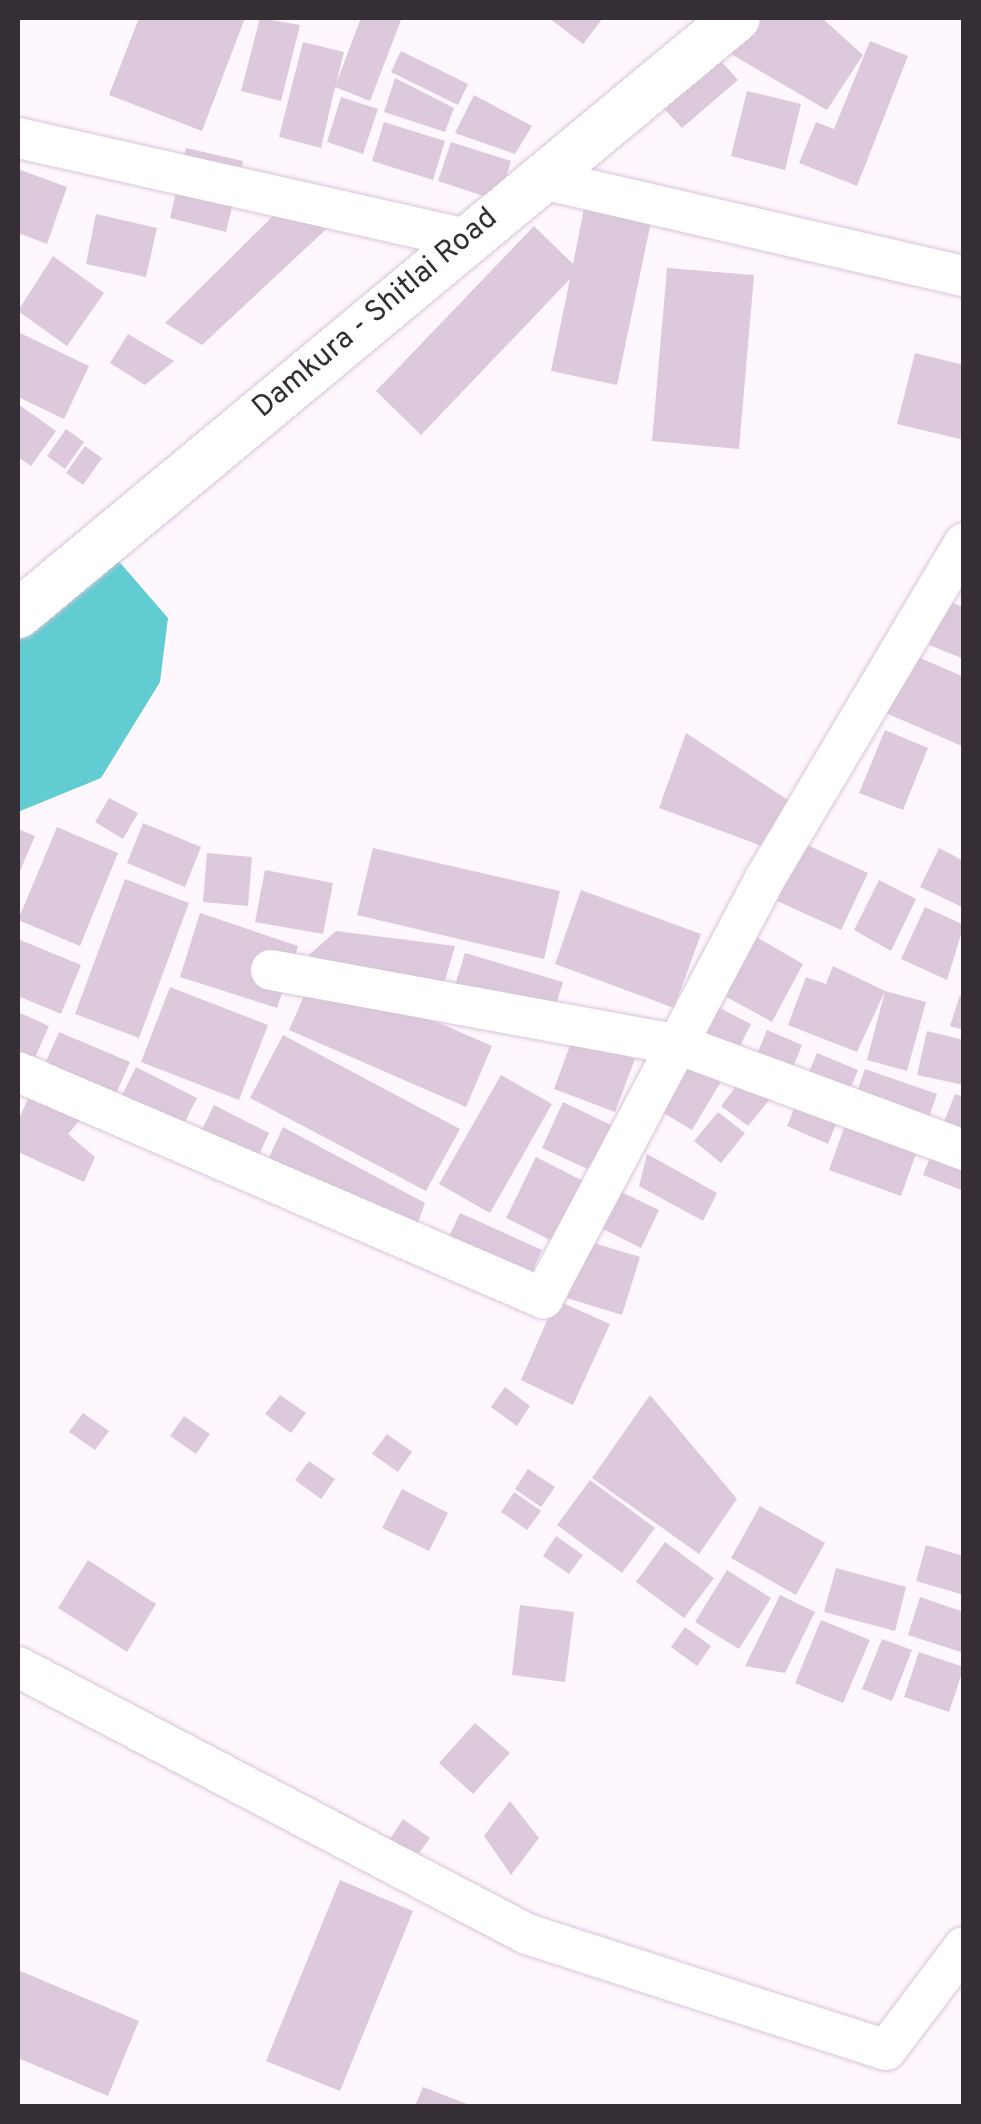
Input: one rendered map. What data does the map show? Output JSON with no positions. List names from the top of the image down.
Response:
{
  "streets": {
    "street": ["Damkura - Shitlai Road"]
  }
}
